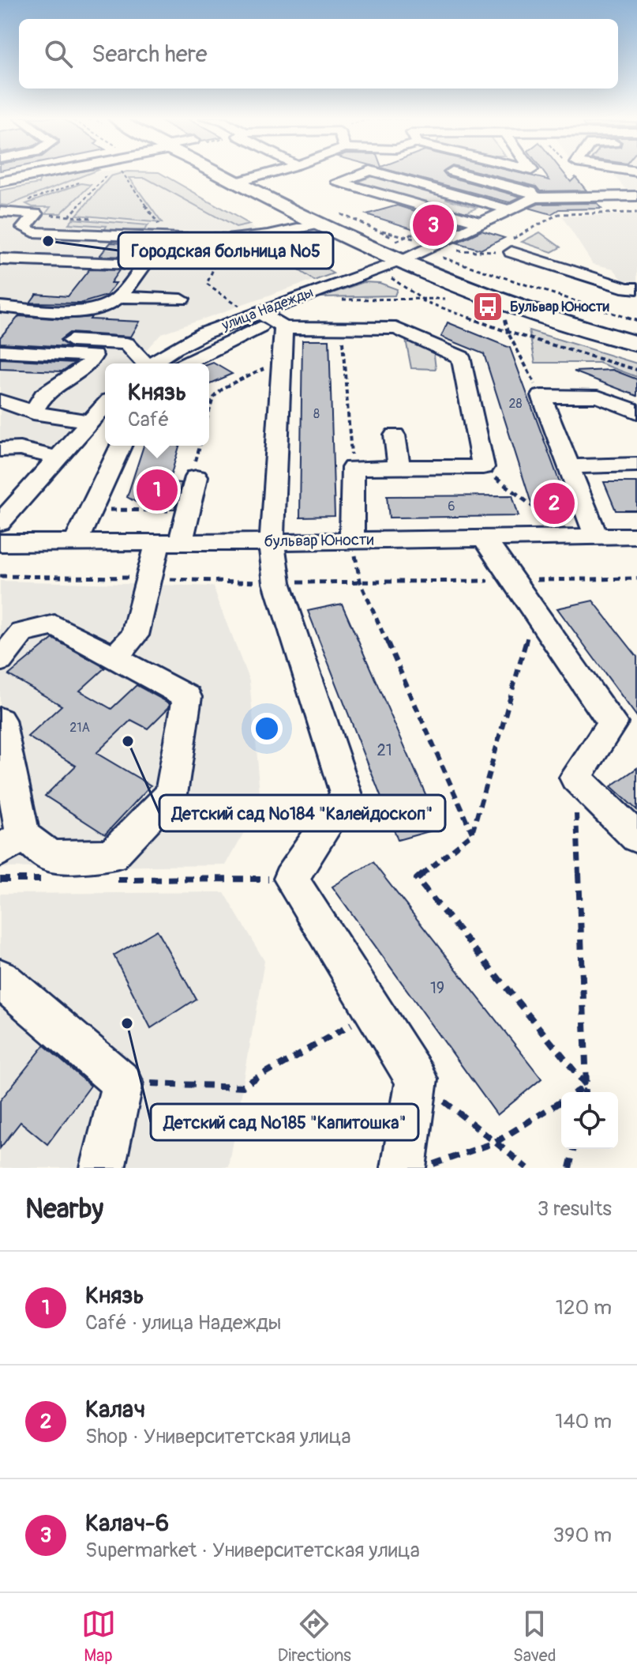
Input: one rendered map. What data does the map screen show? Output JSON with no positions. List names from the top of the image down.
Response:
{
  "streets": {
    "street": ["улица Надежды", "бульвар Юности"]
  },
  "places": {
    "other": ["Городская больница №5", "Детский сад №184 \"Калейдоскоп\"", "Детский сад №185 \"Капитошка\""],
    "bus stop": ["Бульвар Юности"]
  },
  "house_numbers": [
    "28",
    "8",
    "6",
    "21А",
    "21",
    "19"
  ],
  "page": {
    "search": "Search here",
    "pins": ["3", "1", "2"],
    "popup": ["Князь", "Café"],
    "heading": ["Nearby", "3 results"],
    "list": [
      {
        "mark": "1",
        "name": "Князь",
        "note": "Café · улица Надежды",
        "value": "120 m"
      },
      {
        "mark": "2",
        "name": "Калач",
        "note": "Shop · Университетская улица",
        "value": "140 m"
      },
      {
        "mark": "3",
        "name": "Калач-6",
        "note": "Supermarket · Университетская улица",
        "value": "390 m"
      }
    ],
    "nav": ["Map", "Directions", "Saved"]
  }
}
